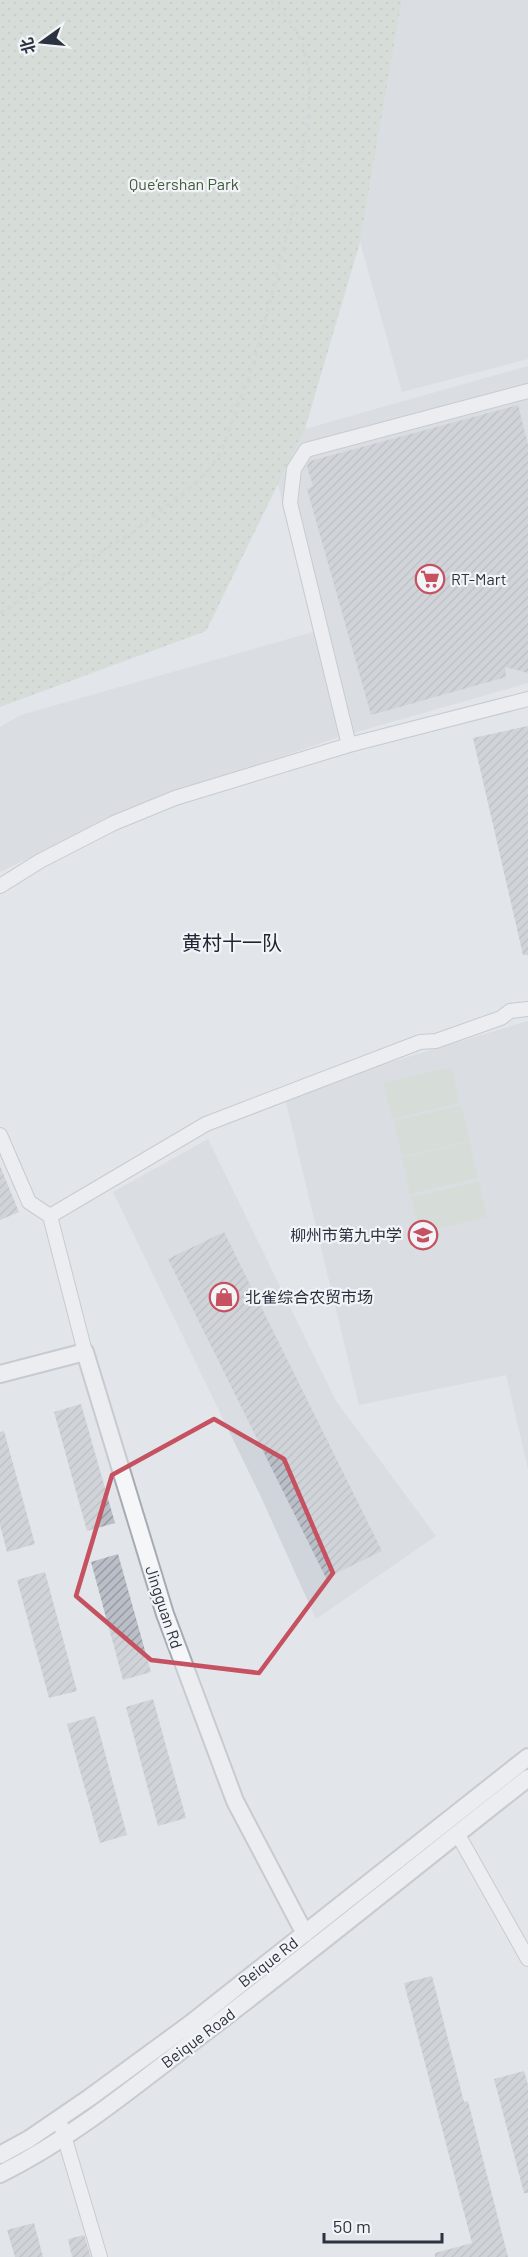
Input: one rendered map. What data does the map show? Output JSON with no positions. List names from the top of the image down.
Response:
{
  "streets": {
    "street": ["Jingguan Rd", "Beique Rd", "Beique Road"]
  },
  "crossings": [
    ["Jingguan Rd", "Beique Rd"]
  ],
  "districts": ["黄村十一队"],
  "parks": ["Que‘ershan Park"],
  "places": {
    "supermarket": ["RT-Mart"],
    "school or university": ["柳州市第九中学"],
    "shop": ["北雀综合农贸市场"]
  },
  "scale_bar": "50 m",
  "north": "left"
}
